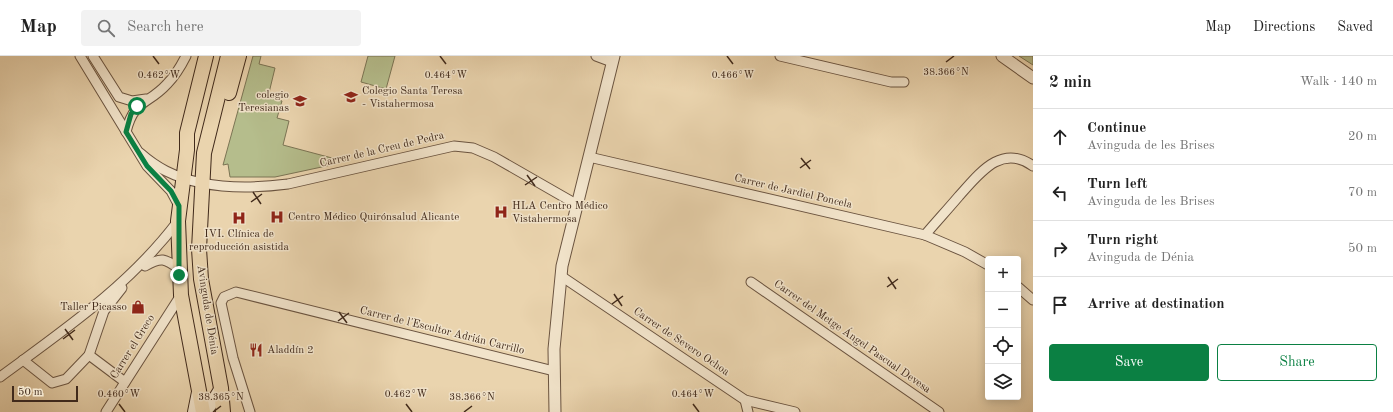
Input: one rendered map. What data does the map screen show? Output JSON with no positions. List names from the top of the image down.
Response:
{
  "streets": {
    "main road": ["Avinguda de Dénia"],
    "street": [
      "Carrer de la Creu de Pedra",
      "Carrer de Jardiel Poncela",
      "Carrer de l'Escultor Adrián Carrillo",
      "Carrer del Metge Ángel Pascual Devesa",
      "Carrer de Severo Ochoa",
      "Carrer el Greco"
    ]
  },
  "crossings": [
    ["Carrer de la Creu de Pedra", "Avinguda de Dénia"],
    ["Avinguda de Dénia", "Carrer el Greco"]
  ],
  "places": {
    "school or university": ["Colegio Santa Teresa - Vistahermosa", "colegio Teresianas"],
    "hospital": ["HLA Centro Médico Vistahermosa", "Centro Médico Quirónsalud Alicante", "IVI. Clínica de reproducción asistida"],
    "shop": ["Taller Picasso"],
    "restaurant": ["Aladdín 2"]
  },
  "scale_bar": "50 m",
  "page": {
    "header": "Map",
    "search": "Search here",
    "nav": ["Map", "Directions", "Saved"],
    "heading": ["2 min", "Walk · 140 m"],
    "list": [
      ["Continue", "Avinguda de les Brises", "20 m"],
      ["Turn left", "Avinguda de les Brises", "70 m"],
      ["Turn right", "Avinguda de Dénia", "50 m"],
      "Arrive at destination"
    ],
    "map_buttons": ["+", "−"],
    "buttons": ["Save", "Share"],
    "scale": "50 m"
  },
  "coordinates": [
    "38.366°N",
    "0.462°W",
    "0.464°W",
    "0.466°W",
    "0.460°W",
    "38.365°N"
  ]
}
